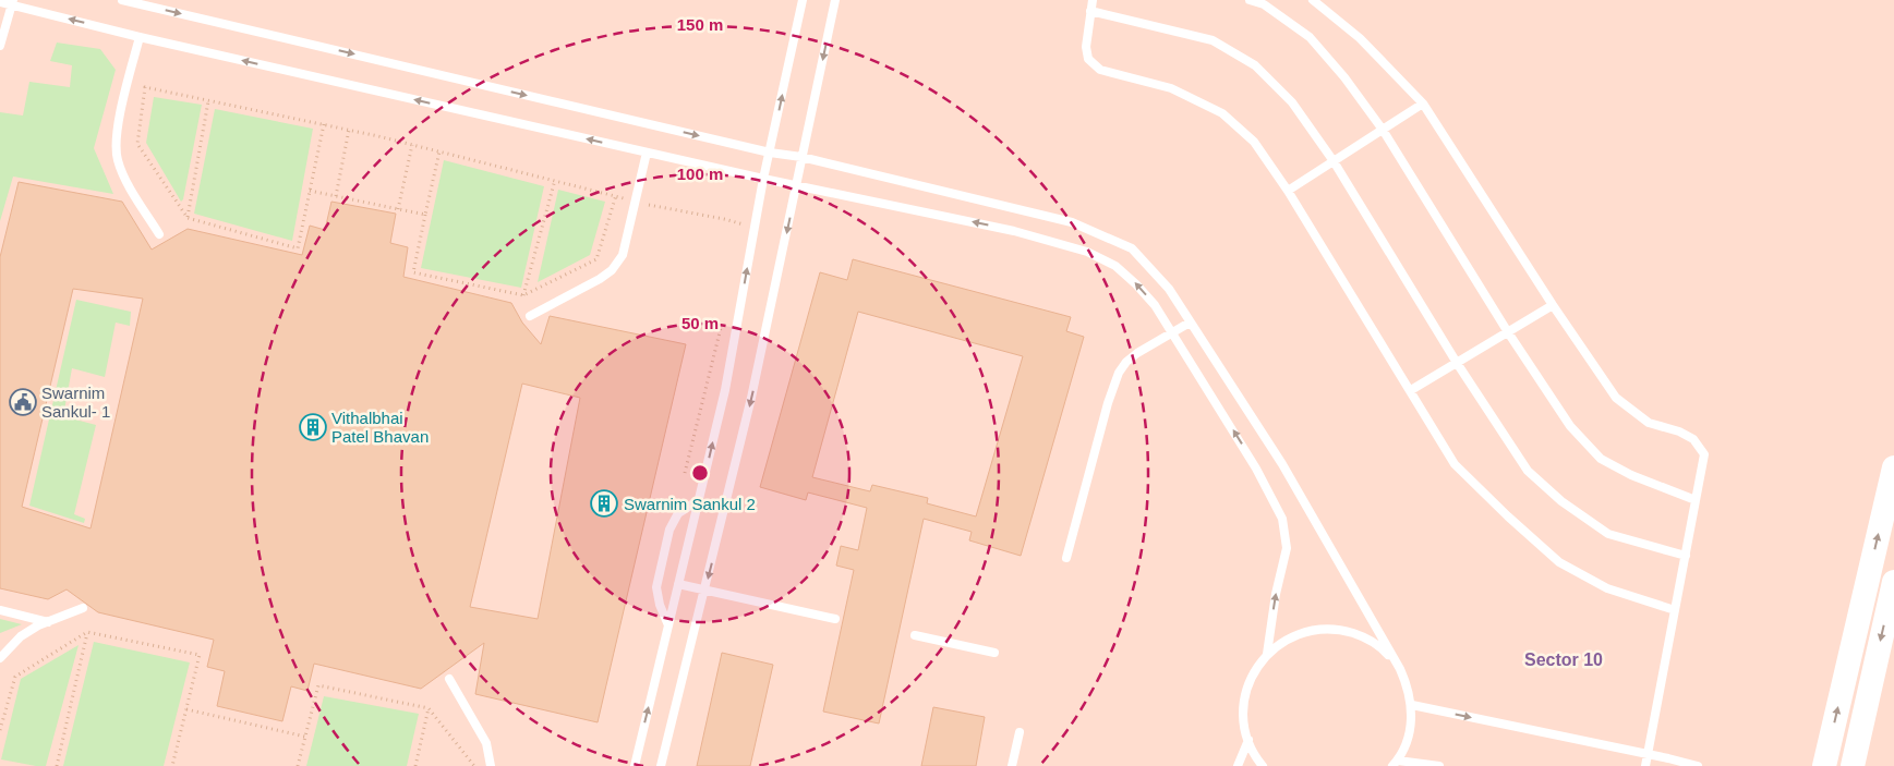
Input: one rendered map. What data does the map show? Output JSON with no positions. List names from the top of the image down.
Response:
{
  "districts": ["Sector 10"],
  "places": {
    "public building": ["Swarnim Sankul- 1"],
    "building": ["Vithalbhai Patel Bhavan", "Swarnim Sankul 2"]
  },
  "rings": ["150 m", "100 m", "50 m"]
}
